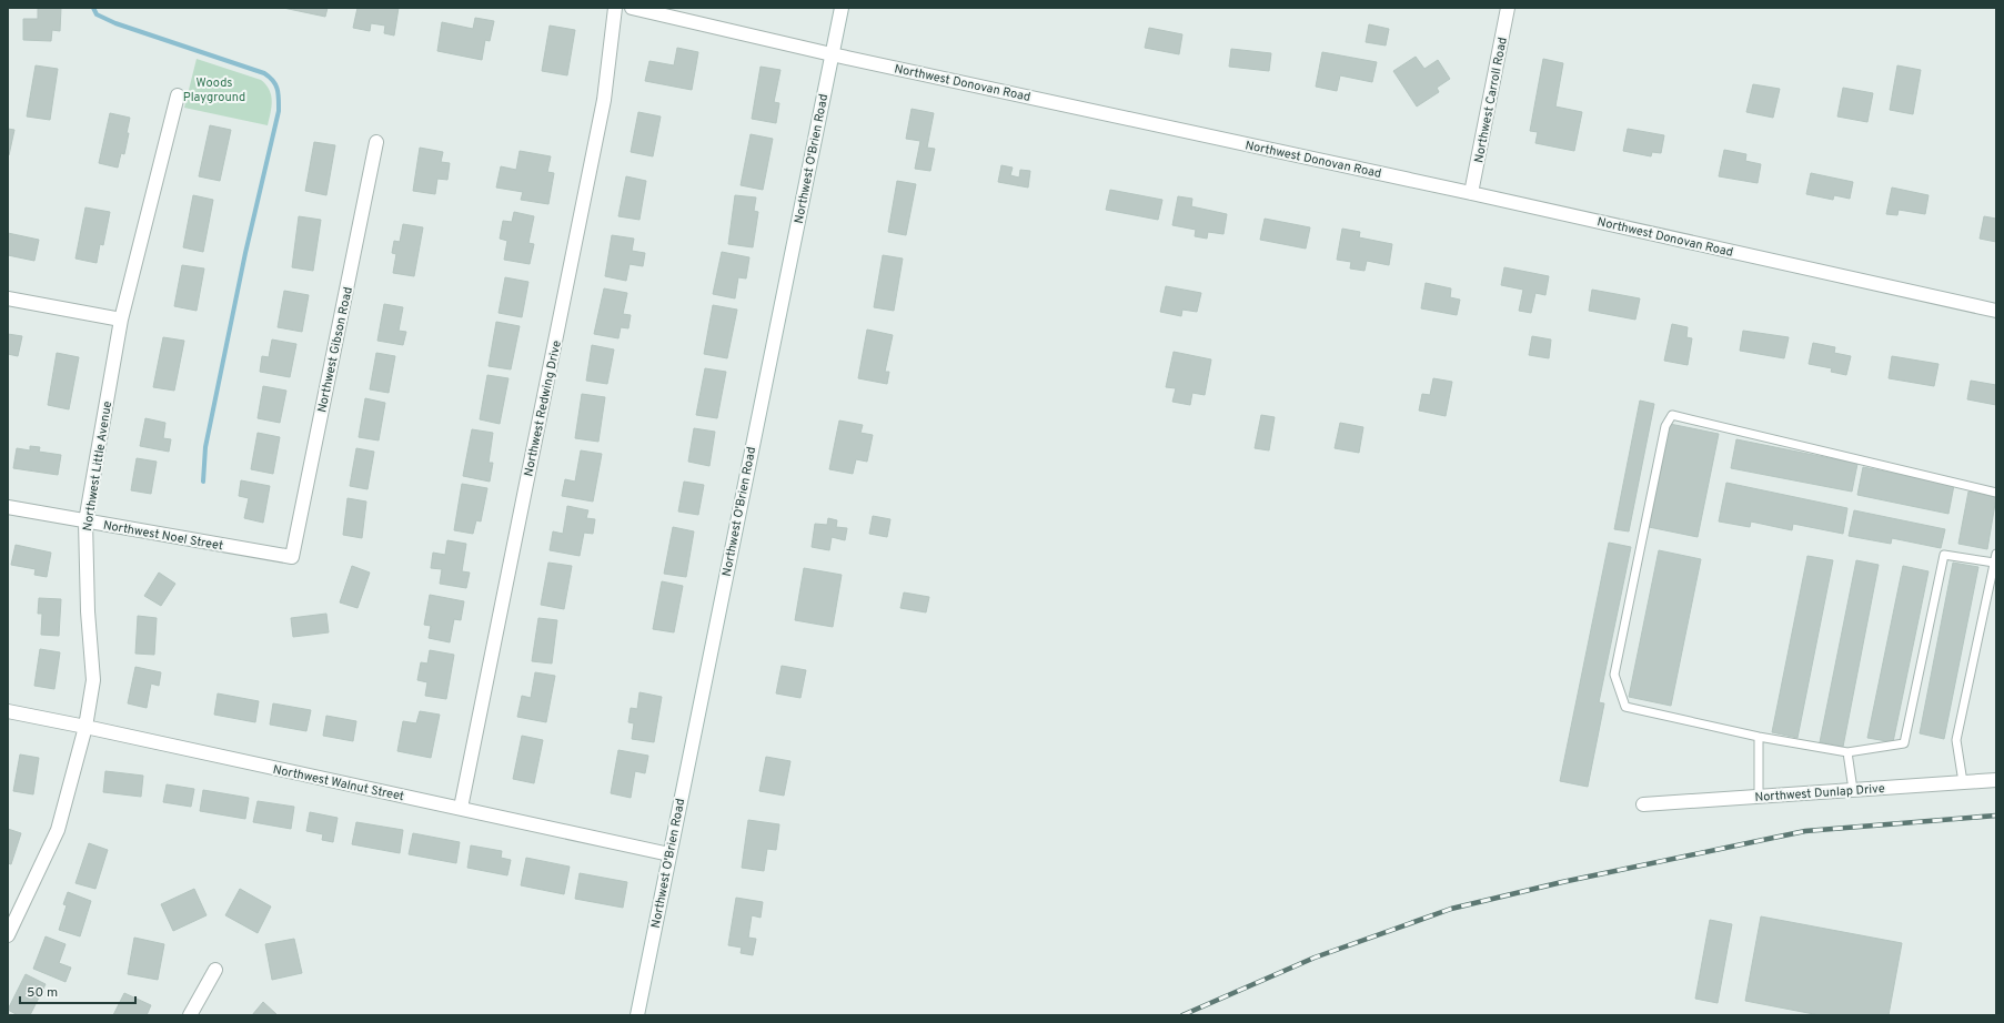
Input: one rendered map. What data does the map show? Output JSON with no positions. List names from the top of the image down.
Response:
{
  "streets": {
    "street": [
      "Northwest Donovan Road",
      "Northwest Carroll Road",
      "Northwest O'Brien Road",
      "Northwest Gibson Road",
      "Northwest Redwing Drive",
      "Northwest Little Avenue",
      "Northwest Noel Street",
      "Northwest Walnut Street",
      "Northwest Dunlap Drive"
    ]
  },
  "crossings": [
    ["Northwest Donovan Road", "Northwest Carroll Road"],
    ["Northwest Donovan Road", "Northwest O'Brien Road"],
    ["Northwest O'Brien Road", "Northwest Walnut Street"],
    ["Northwest Gibson Road", "Northwest Noel Street"],
    ["Northwest Redwing Drive", "Northwest Walnut Street"],
    ["Northwest Little Avenue", "Northwest Noel Street"],
    ["Northwest Little Avenue", "Northwest Walnut Street"]
  ],
  "parks": ["Woods Playground"],
  "scale_bar": "50 m"
}
